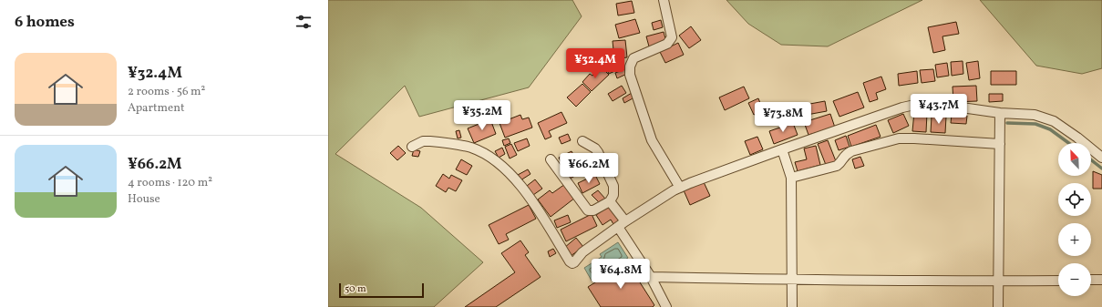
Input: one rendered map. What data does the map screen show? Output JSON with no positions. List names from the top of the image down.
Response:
{
  "scale_bar": "50 m",
  "north": "top left",
  "page": {
    "heading": "6 homes",
    "list": [
      {
        "name": "¥32.4M",
        "note": "2 rooms · 56 m² · Apartment"
      },
      {
        "name": "¥66.2M",
        "note": "4 rooms · 120 m² · House"
      }
    ],
    "price": [
      "¥32.4M",
      "¥43.7M",
      "¥35.2M",
      "¥73.8M",
      "¥66.2M",
      "¥64.8M"
    ],
    "map_buttons": ["+", "−"],
    "scale": "50 m"
  }
}
